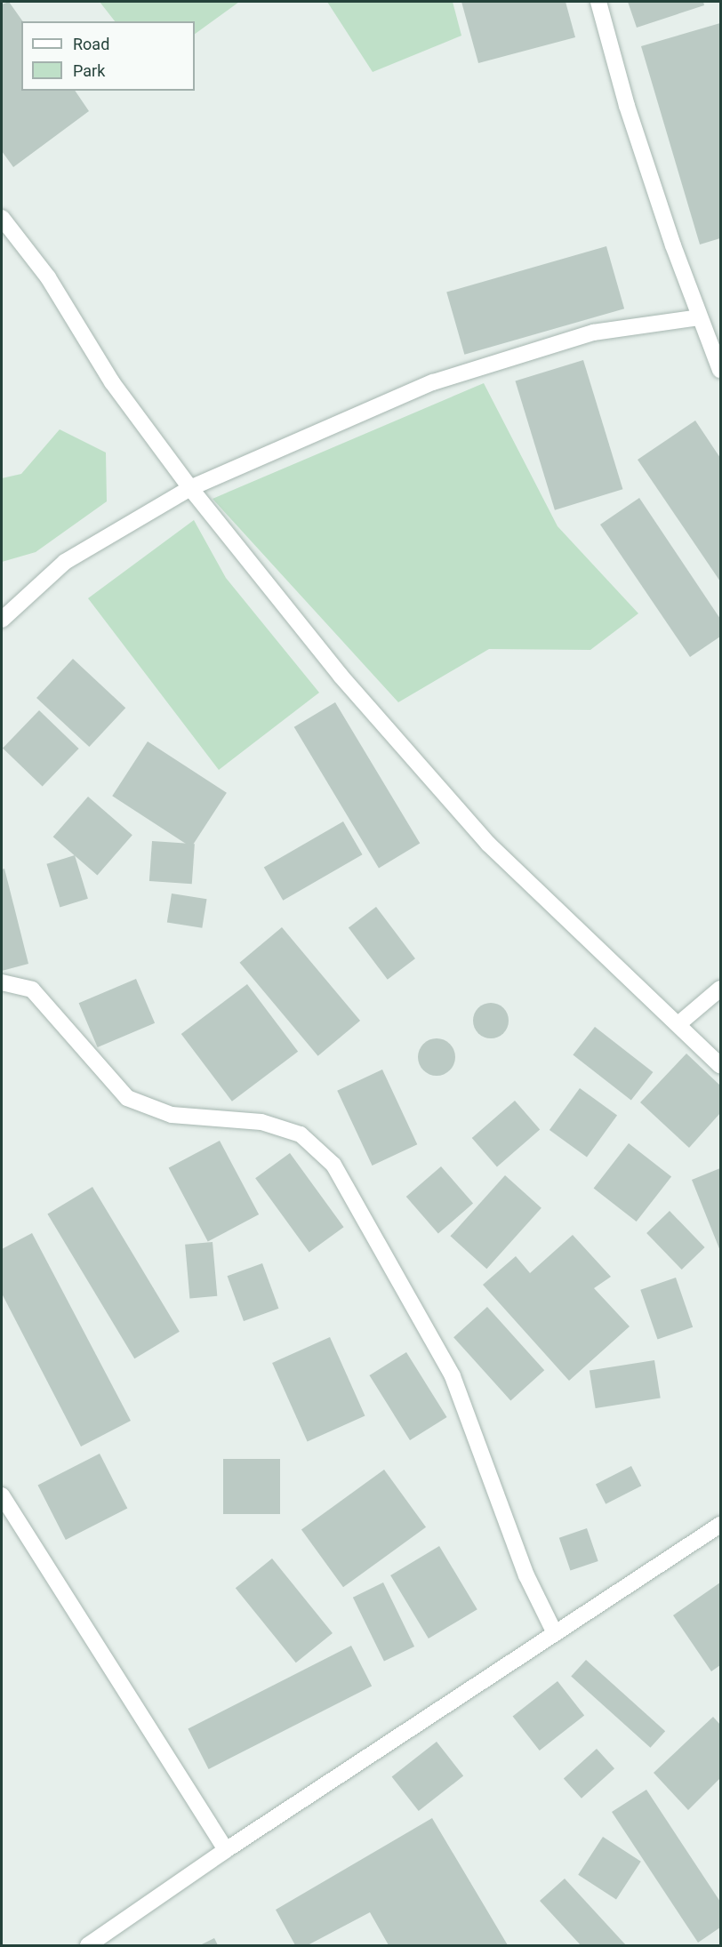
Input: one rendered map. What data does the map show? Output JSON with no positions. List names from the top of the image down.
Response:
{
  "legend": ["Road", "Park"]
}
